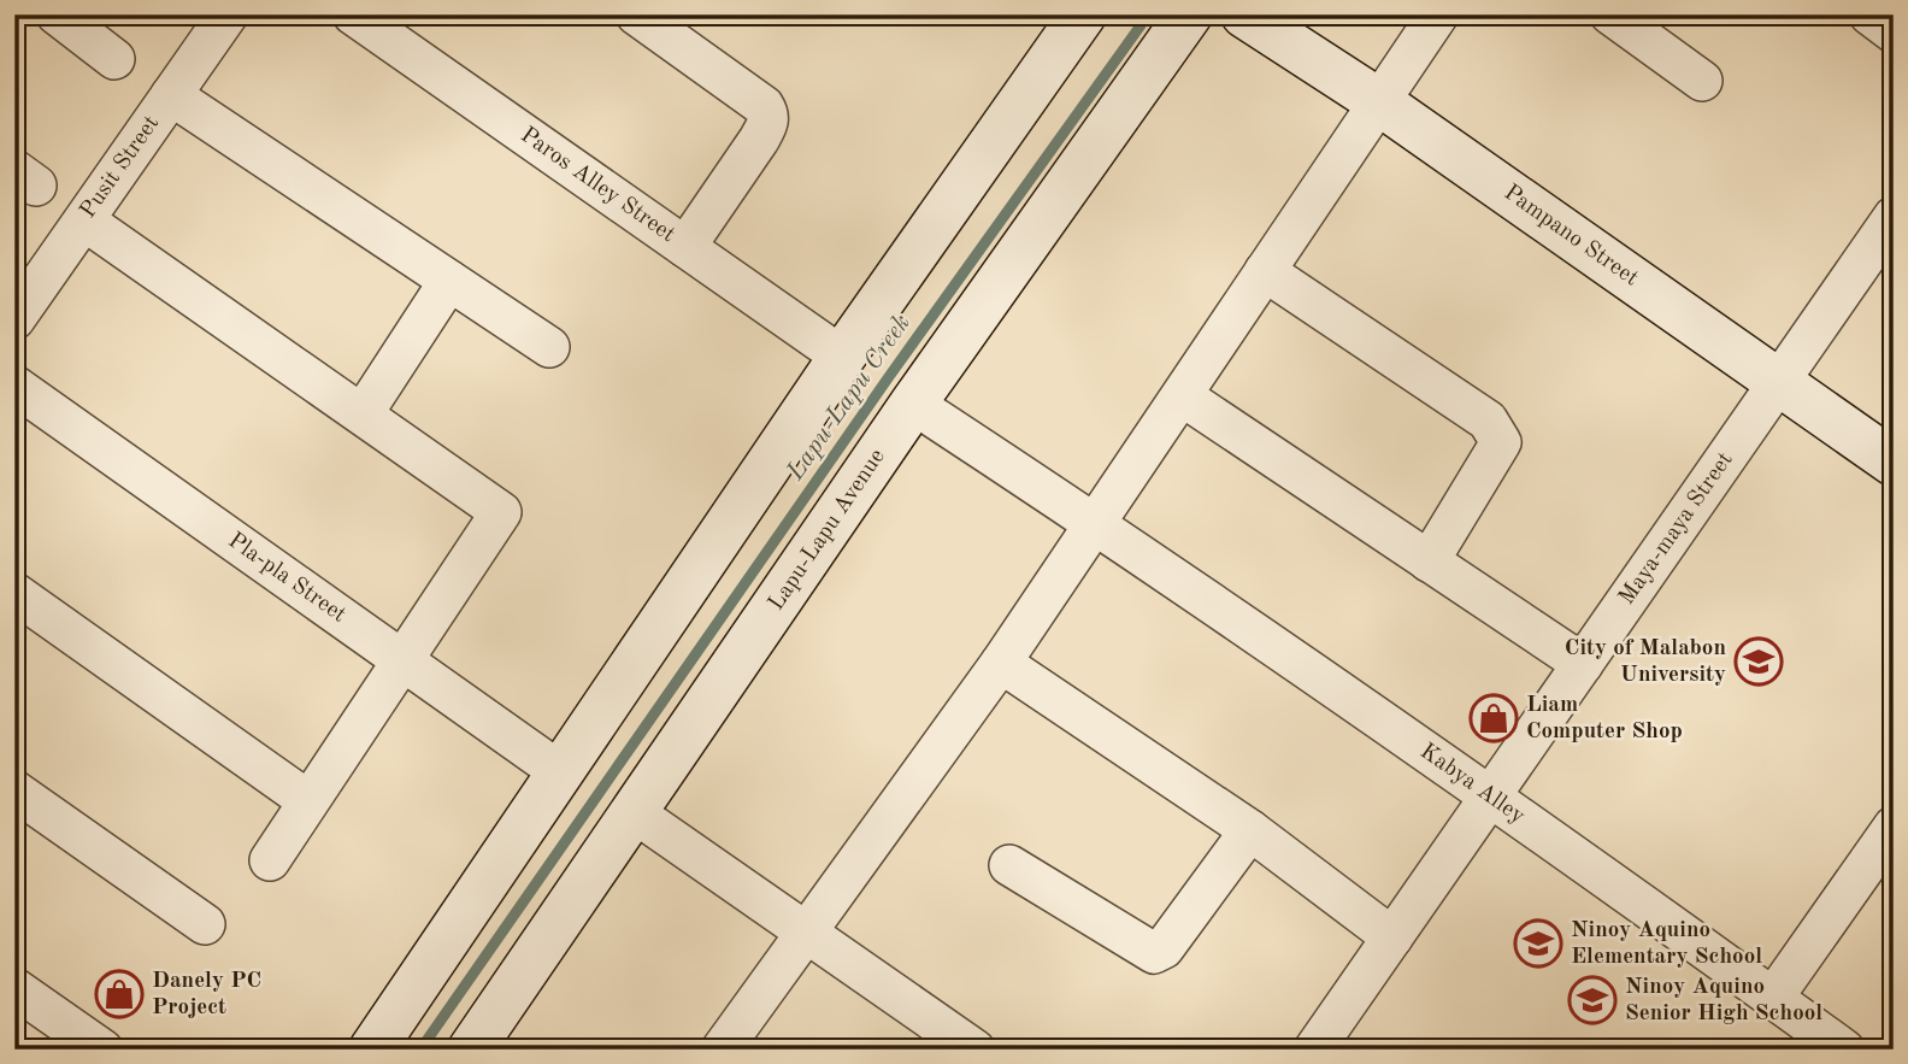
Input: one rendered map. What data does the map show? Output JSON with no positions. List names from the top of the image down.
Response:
{
  "streets": {
    "main road": ["Pampano Street", "Lapu-Lapu Avenue"],
    "street": [
      "Pusit Street",
      "Paros Alley Street",
      "Maya-maya Street",
      "Pla-pla Street",
      "Kabya Alley"
    ]
  },
  "crossings": [
    ["Pampano Street", "Maya-maya Street"],
    ["Maya-maya Street", "Kabya Alley"],
    ["Lapu-Lapu Avenue", "Kabya Alley"]
  ],
  "water": ["Lapu-Lapu Creek"],
  "places": {
    "school or university": ["City of Malabon University", "Ninoy Aquino Elementary School", "Ninoy Aquino Senior High School"],
    "shop": ["Liam Computer Shop", "Danely PC Project"]
  }
}
